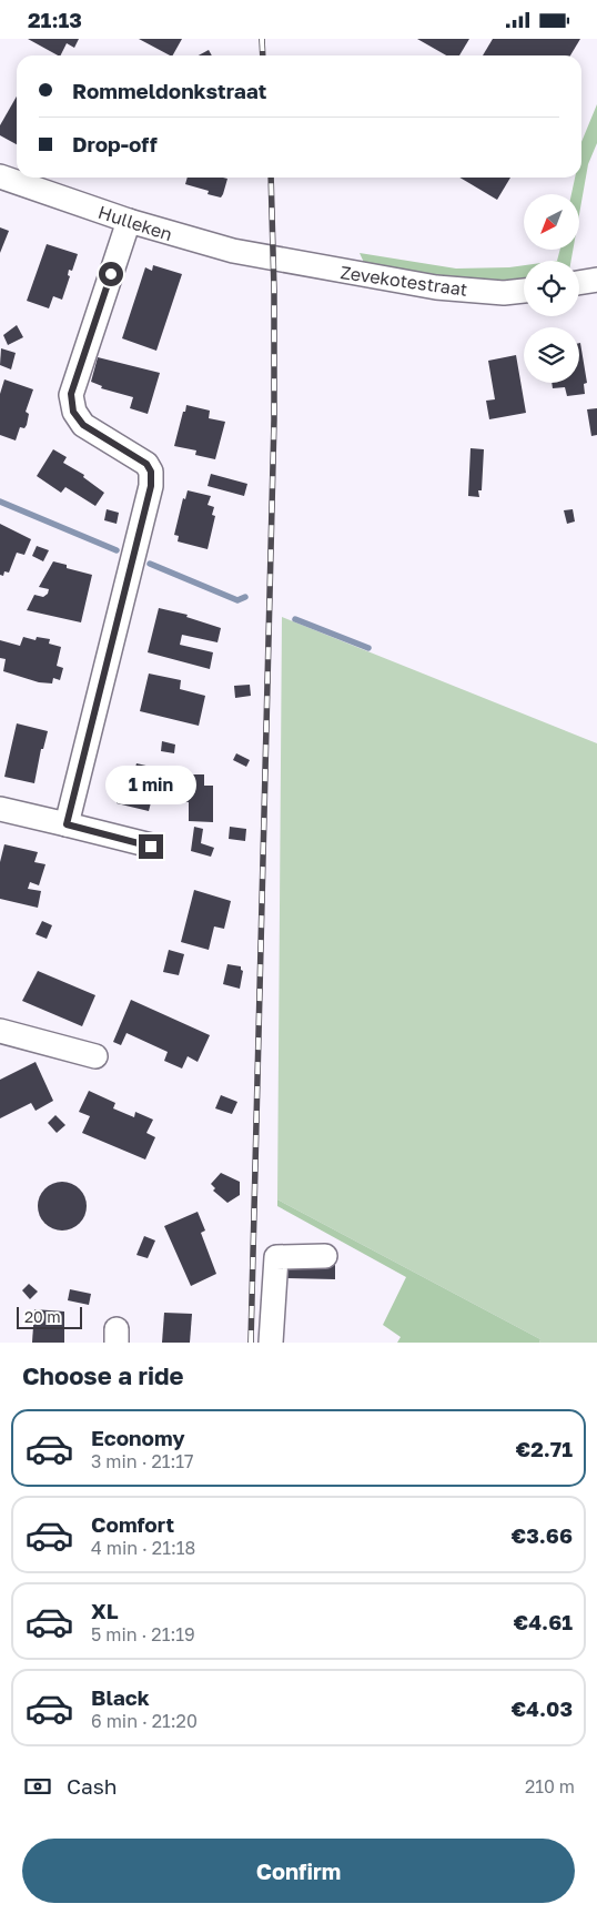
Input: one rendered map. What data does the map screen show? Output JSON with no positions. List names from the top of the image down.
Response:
{
  "streets": {
    "street": ["Hulleken", "Zevekotestraat"]
  },
  "crossings": [
    ["Hulleken", "Zevekotestraat"]
  ],
  "scale_bar": "20 m",
  "north": "bottom left",
  "page": {
    "status": "21:13",
    "banner": ["Rommeldonkstraat", "Drop-off"],
    "bubble": "1 min",
    "scale": "20 m",
    "heading": "Choose a ride",
    "list": [
      {
        "name": "Economy",
        "note": "3 min · 21:17",
        "value": "€2.71"
      },
      {
        "name": "Comfort",
        "note": "4 min · 21:18",
        "value": "€3.66"
      },
      {
        "name": "XL",
        "note": "5 min · 21:19",
        "value": "€4.61"
      },
      {
        "name": "Black",
        "note": "6 min · 21:20",
        "value": "€4.03"
      }
    ],
    "pay": ["Cash", "210 m"],
    "buttons": "Confirm"
  }
}
